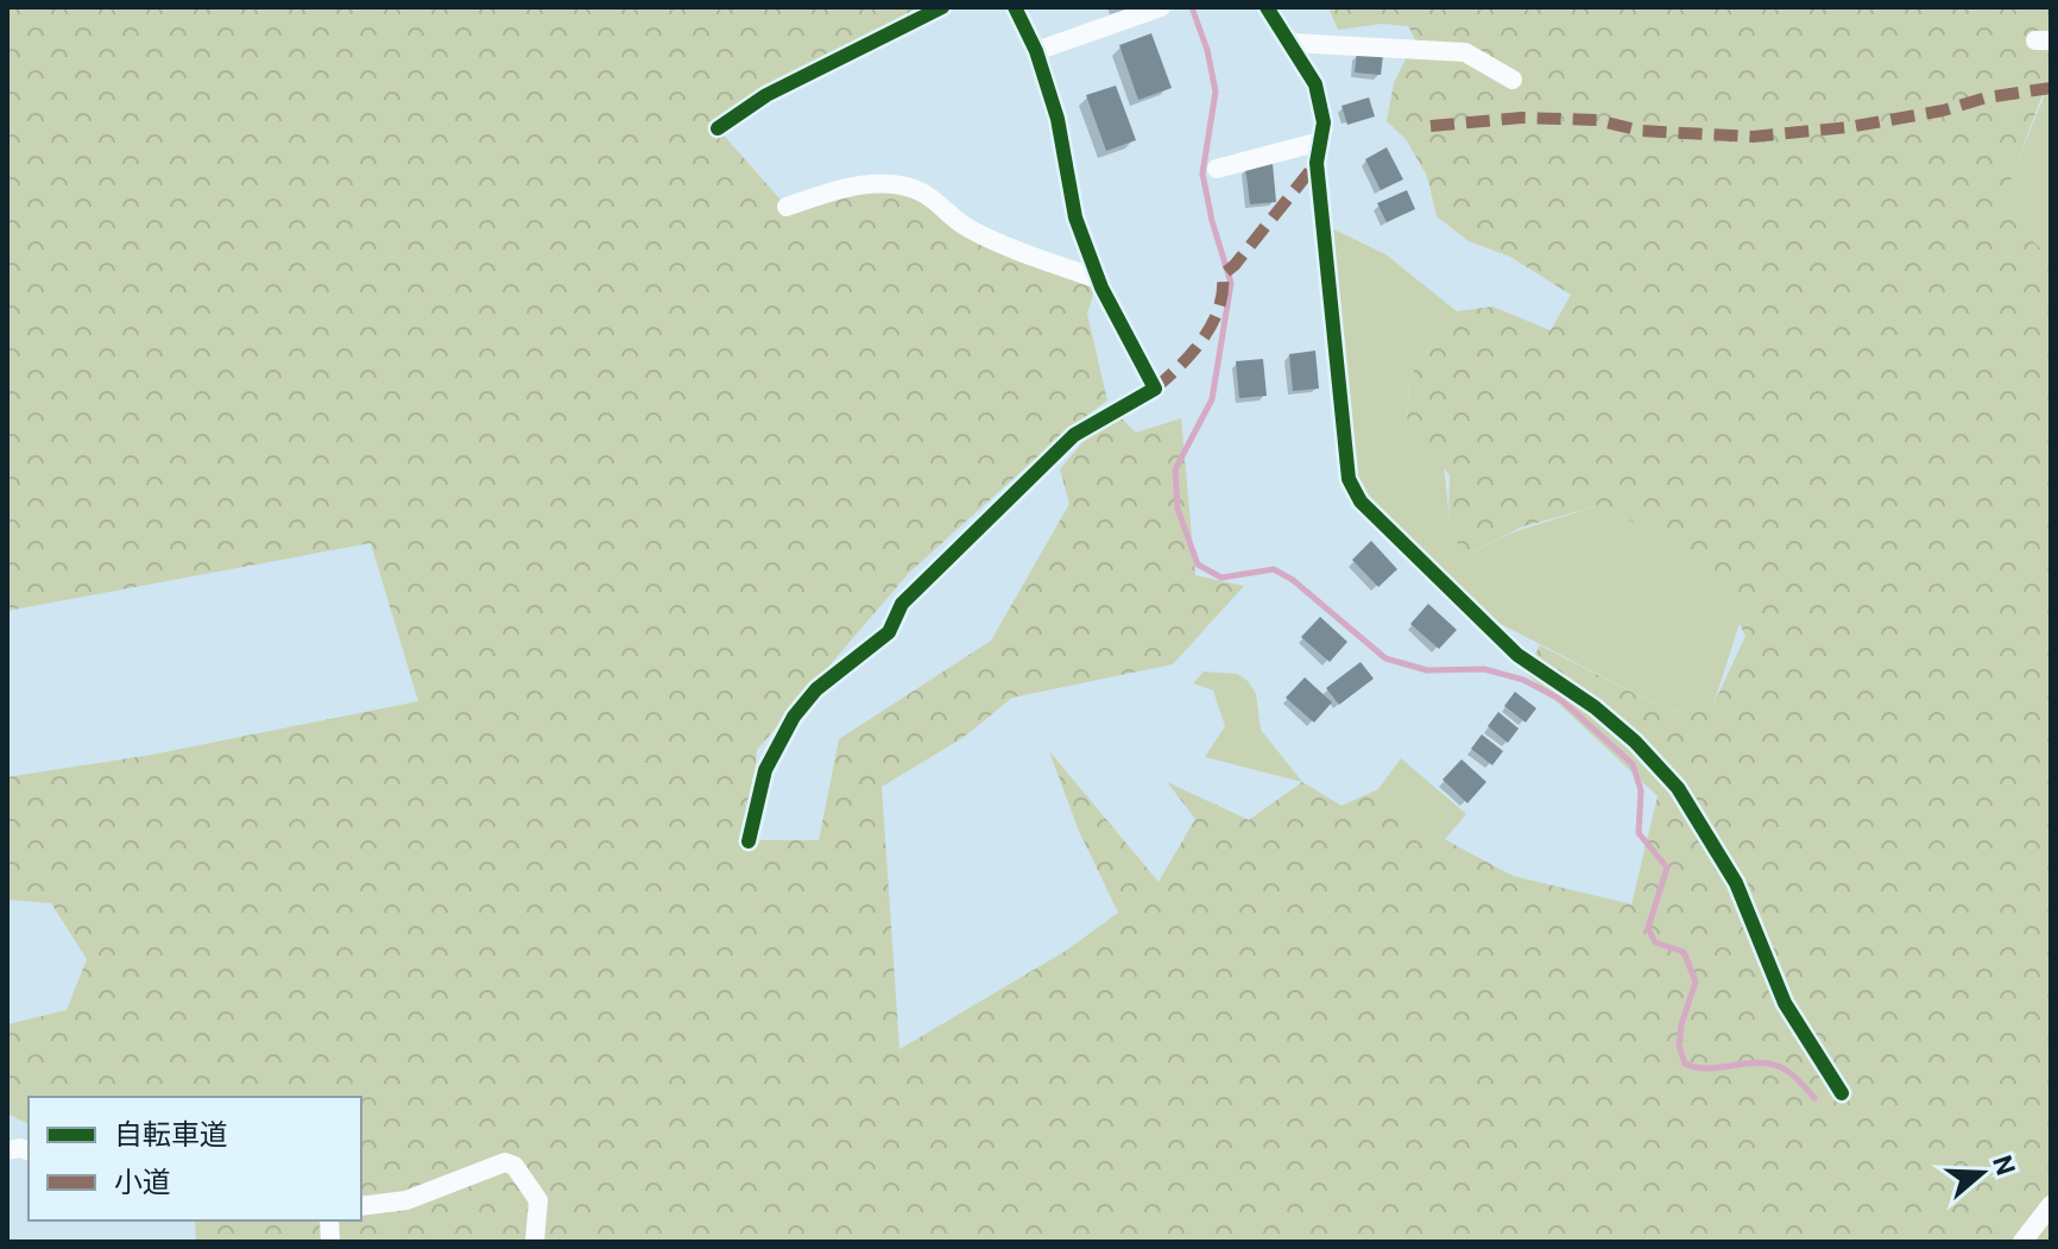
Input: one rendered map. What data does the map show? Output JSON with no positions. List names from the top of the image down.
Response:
{
  "legend": ["自転車道", "小道"],
  "north": "right"
}
